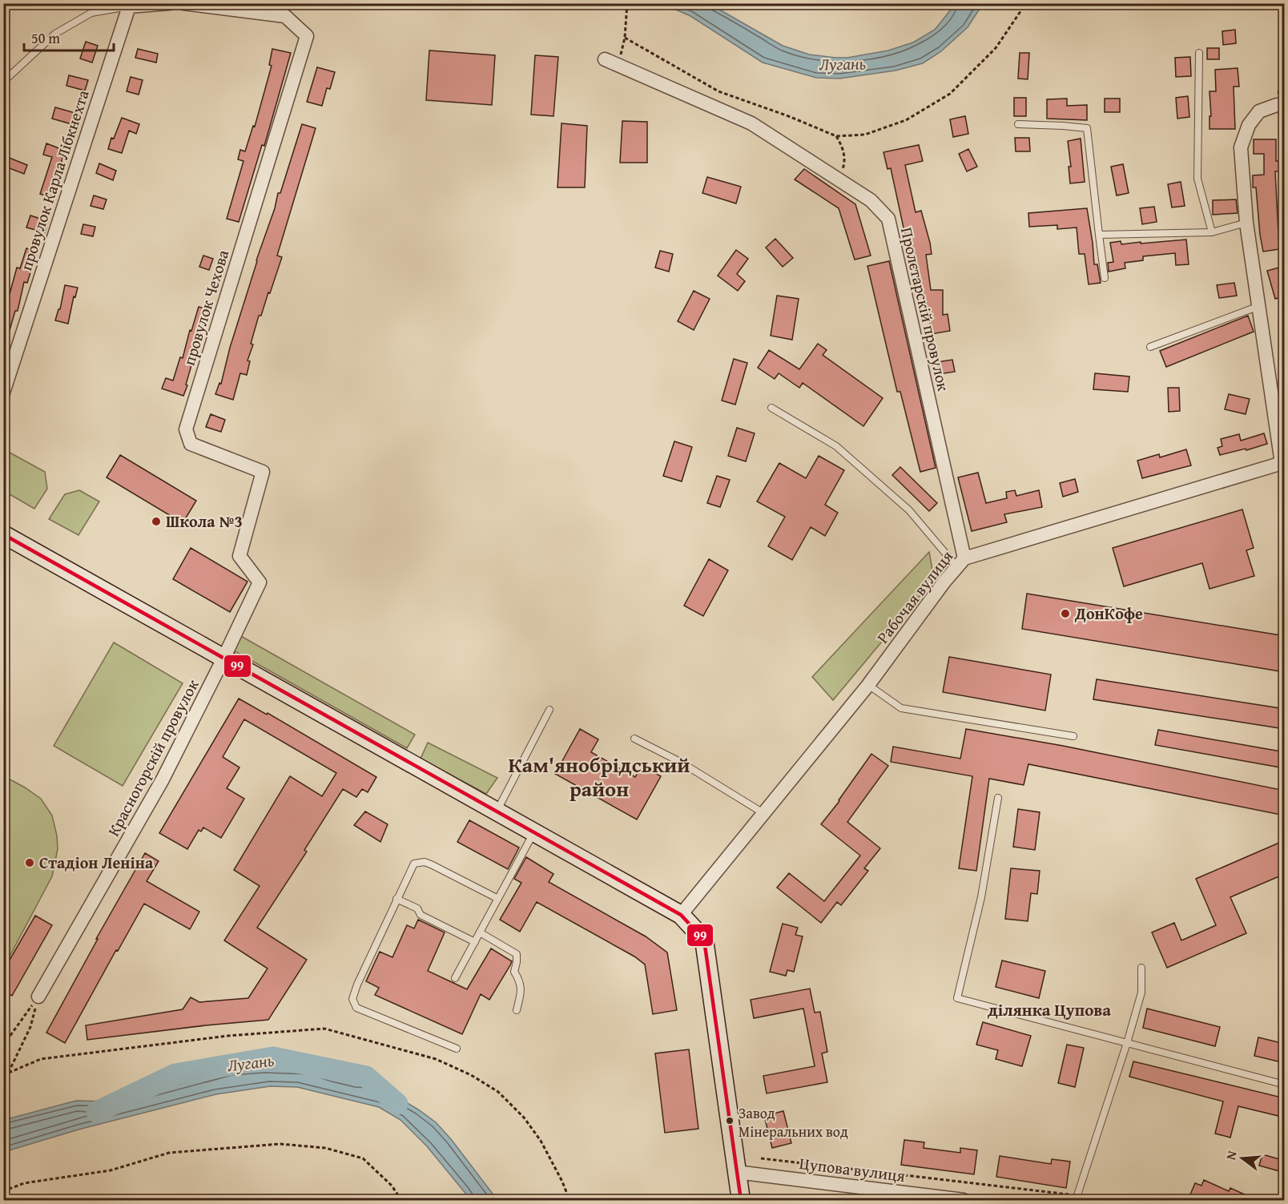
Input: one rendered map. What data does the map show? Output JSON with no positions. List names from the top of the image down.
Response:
{
  "streets": {
    "street": [
      "провулок Карла Лібкнехта",
      "провулок Чехова",
      "Пролєтарскій провулок",
      "Рабочая вулиця",
      "Красногорскій провулок",
      "Цупова вулиця"
    ]
  },
  "crossings": [
    ["провулок Чехова", "Красногорскій провулок"],
    ["Пролєтарскій провулок", "Рабочая вулиця"]
  ],
  "districts": ["Кам'янобрідський район", "ділянка Цупова"],
  "water": ["Лугань"],
  "places": [
    "Школа №3",
    "ДонКофе",
    "Стадіон Леніна",
    "Завод Мінеральних вод"
  ],
  "lines": ["transit line 99"],
  "scale_bar": "50 m",
  "north": "left"
}
